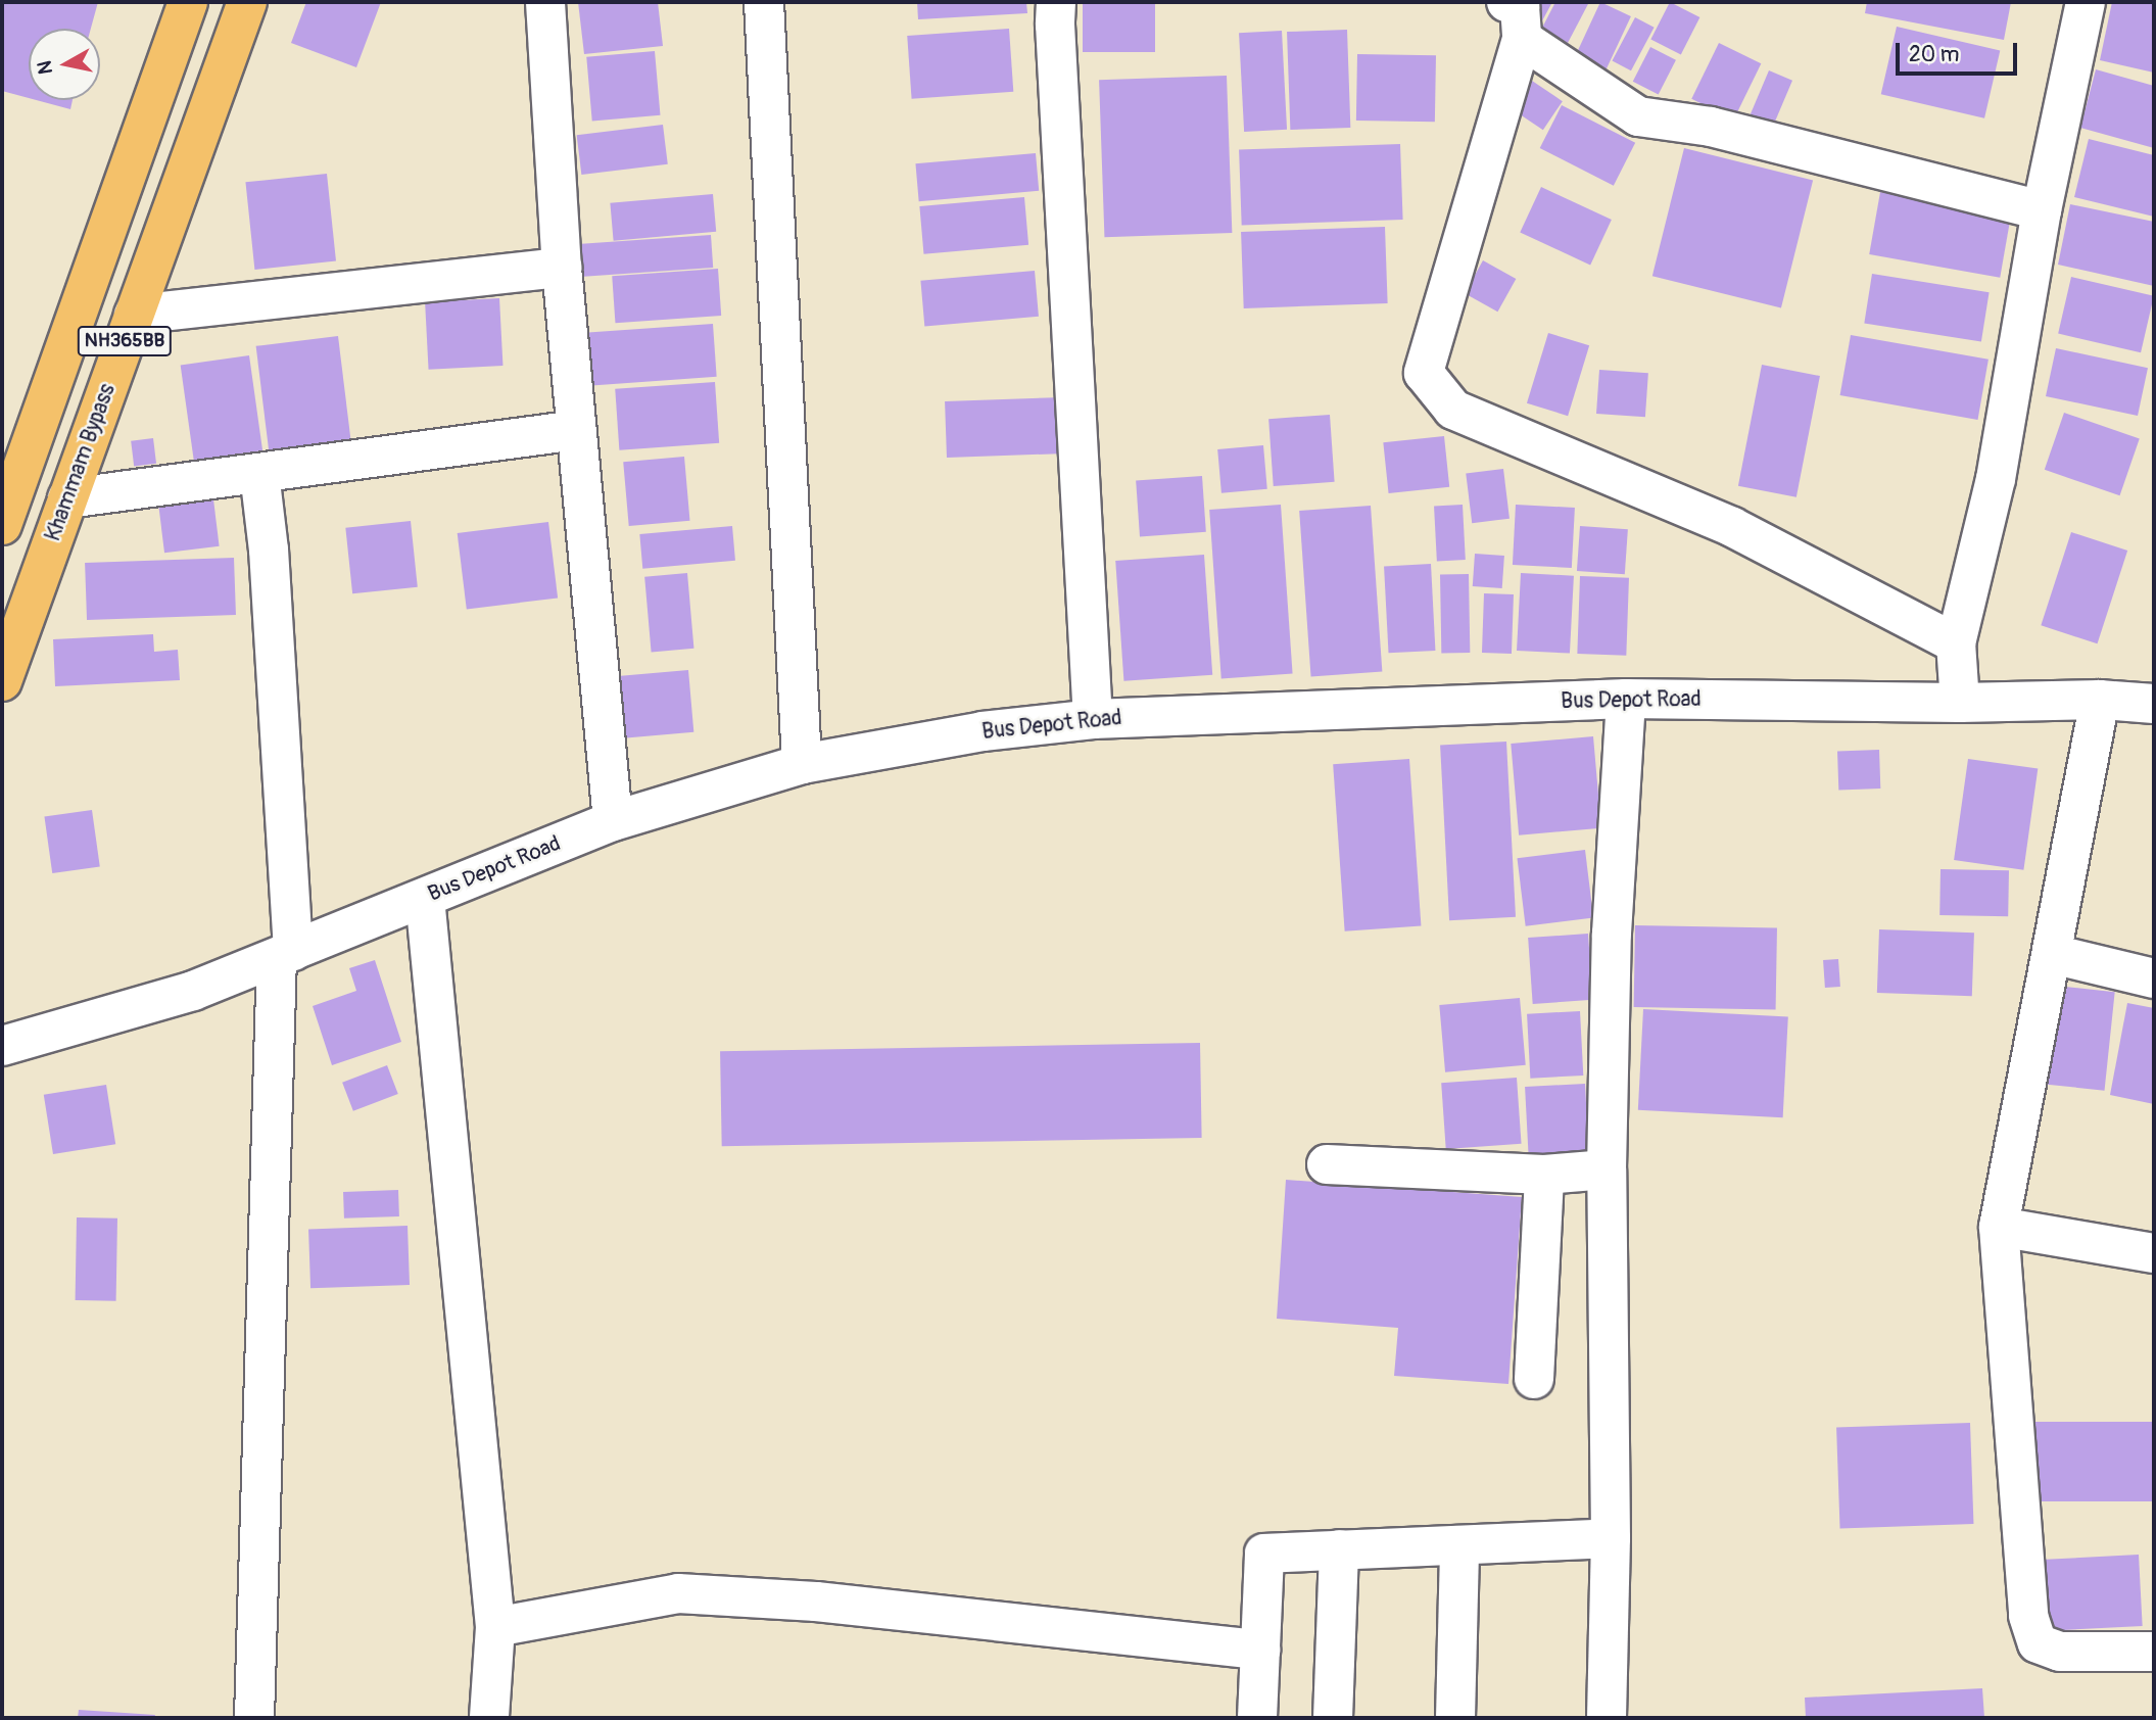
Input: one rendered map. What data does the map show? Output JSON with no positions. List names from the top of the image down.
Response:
{
  "streets": {
    "highway": ["NH365BB", "Khammam Bypass"],
    "street": ["Bus Depot Road"]
  },
  "scale_bar": "20 m",
  "north": "left"
}
